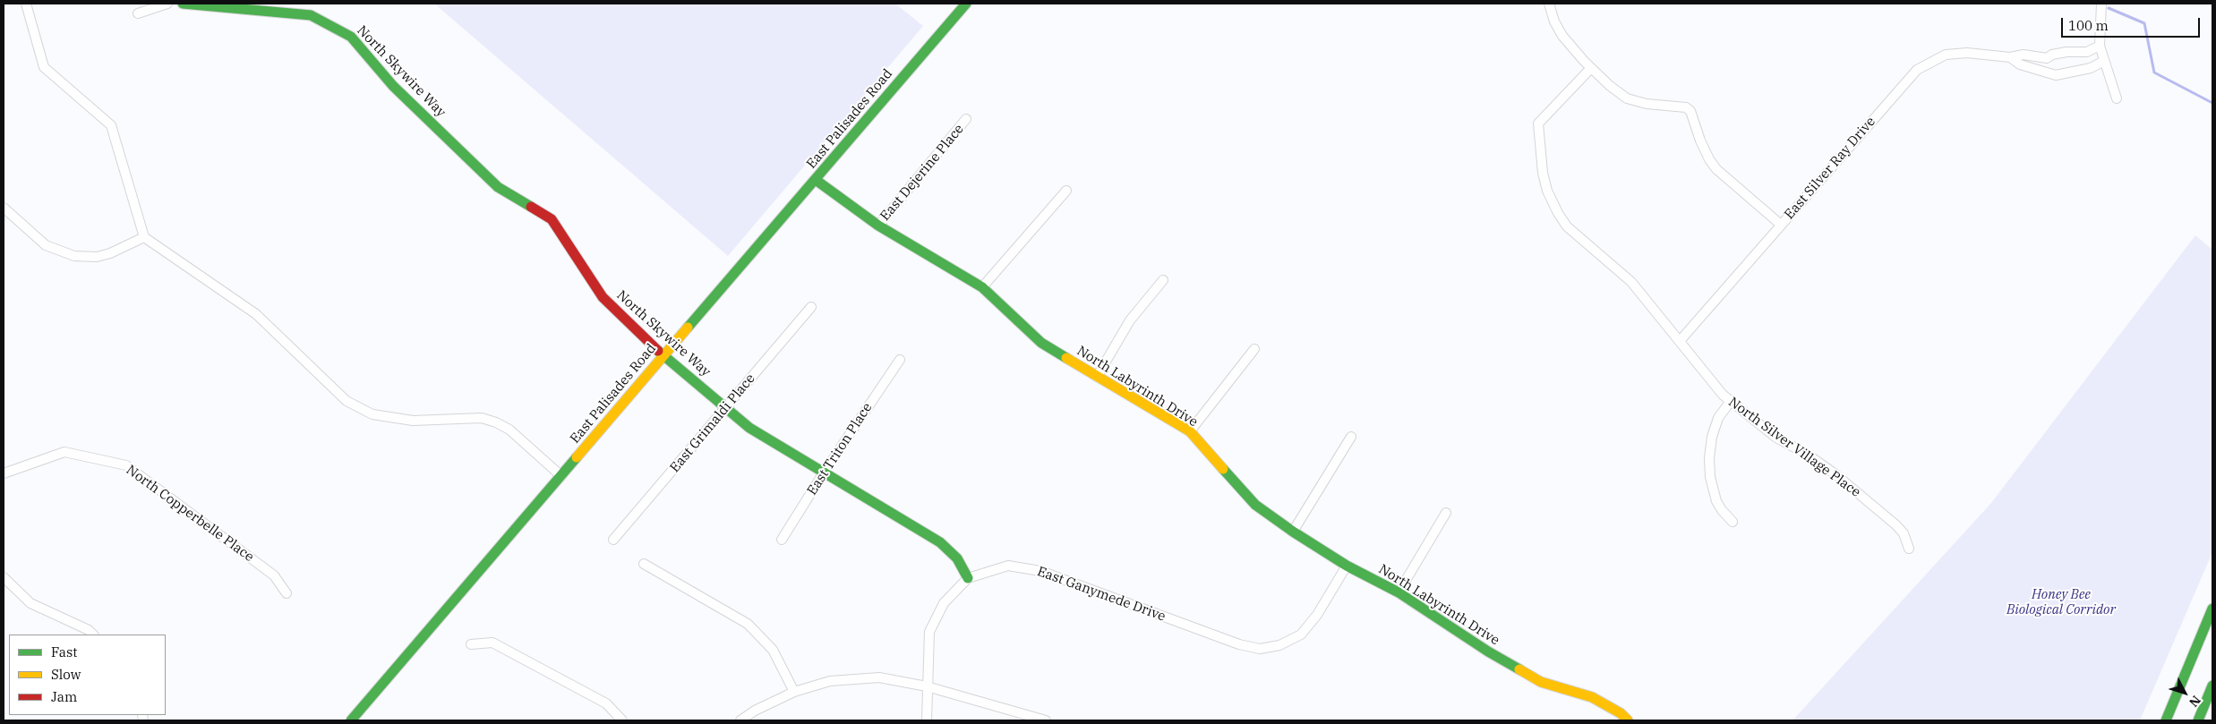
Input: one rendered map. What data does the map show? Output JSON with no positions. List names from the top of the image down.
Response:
{
  "streets": {
    "street": [
      "North Skywire Way",
      "East Palisades Road",
      "East Silver Ray Drive",
      "East Dejerine Place",
      "North Labyrinth Drive",
      "East Grimaldi Place",
      "North Silver Village Place",
      "East Triton Place",
      "North Copperbelle Place",
      "East Ganymede Drive"
    ]
  },
  "crossings": [
    ["North Skywire Way", "East Palisades Road"],
    ["North Skywire Way", "East Grimaldi Place"],
    ["North Skywire Way", "East Triton Place"],
    ["North Skywire Way", "East Ganymede Drive"],
    ["East Palisades Road", "North Labyrinth Drive"],
    ["East Silver Ray Drive", "North Silver Village Place"],
    ["East Dejerine Place", "North Labyrinth Drive"],
    ["North Labyrinth Drive", "East Ganymede Drive"]
  ],
  "parks": ["Honey Bee Biological Corridor"],
  "legend": ["Fast", "Slow", "Jam"],
  "scale_bar": "100 m",
  "north": "bottom right"
}
